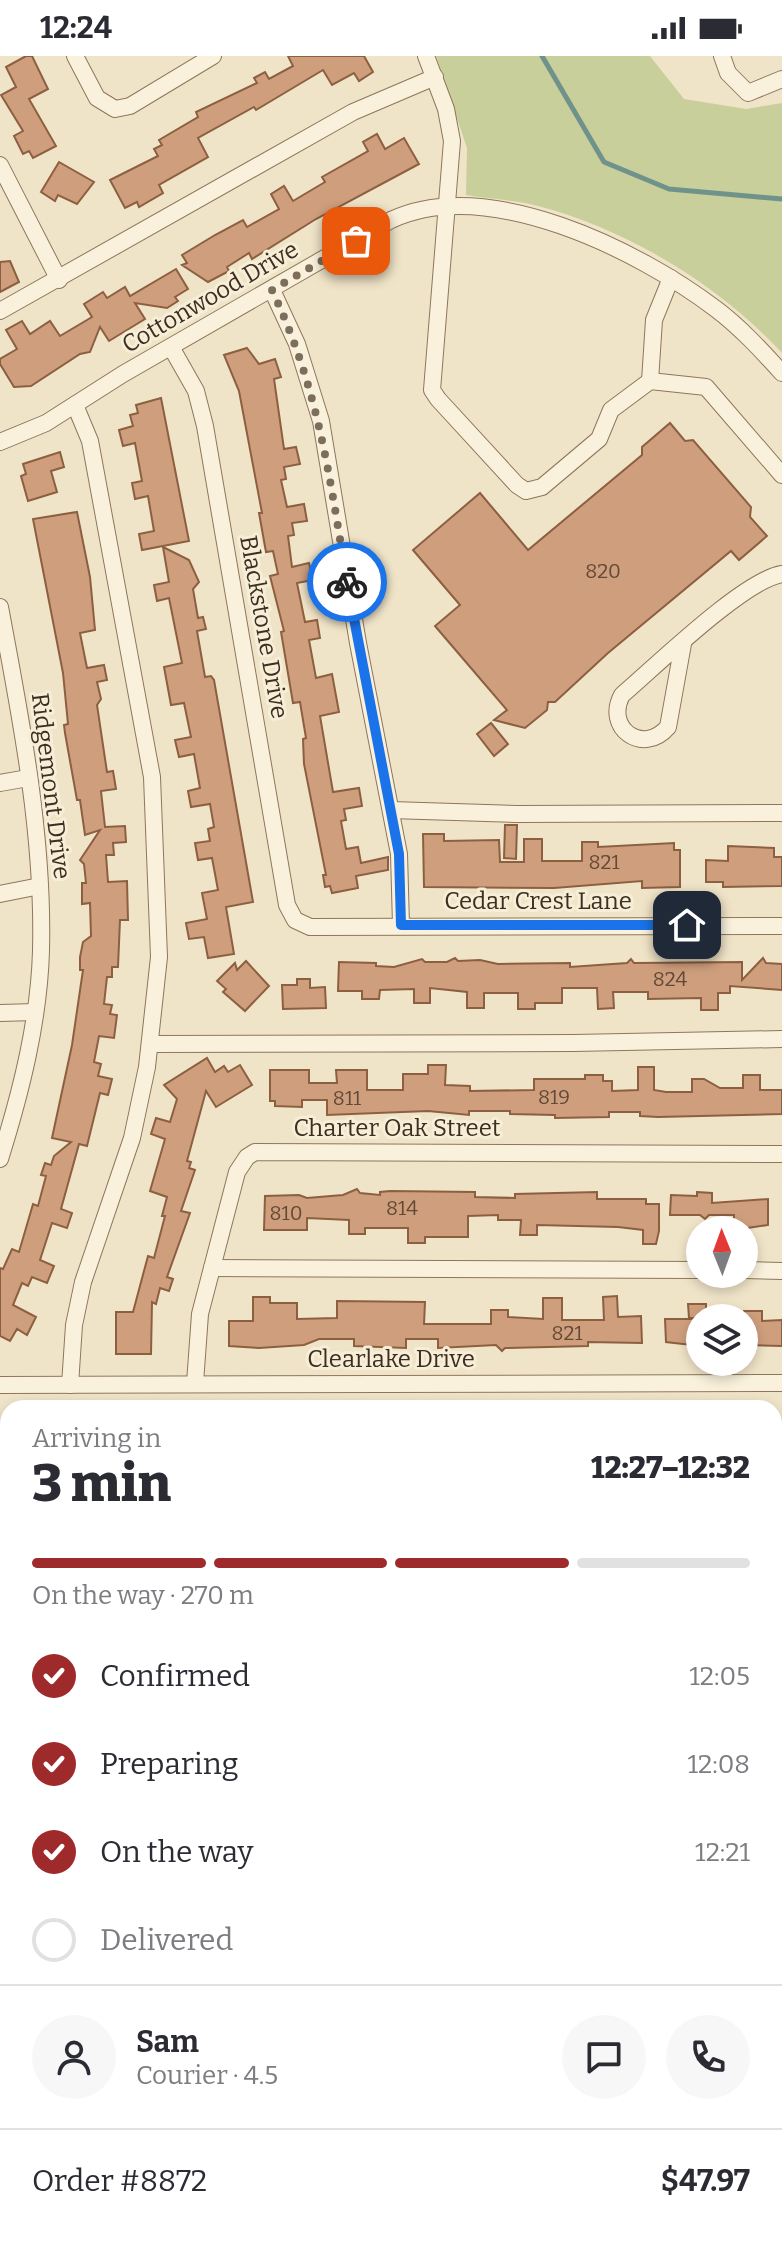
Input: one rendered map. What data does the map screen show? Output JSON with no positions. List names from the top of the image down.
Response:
{
  "streets": {
    "street": [
      "Cottonwood Drive",
      "Blackstone Drive",
      "Ridgemont Drive",
      "Cedar Crest Lane",
      "Charter Oak Street",
      "Clearlake Drive"
    ]
  },
  "crossings": [
    ["Cottonwood Drive", "Blackstone Drive"],
    ["Blackstone Drive", "Cedar Crest Lane"],
    ["Charter Oak Street", "Clearlake Drive"]
  ],
  "house_numbers": [
    "820",
    "821",
    "824",
    "819",
    "811",
    "814",
    "810",
    "821"
  ],
  "north": "top",
  "page": {
    "status": "12:24",
    "heading": ["3 min", "Arriving in", "12:27–12:32"],
    "panel": [
      "Sam",
      "Courier · 4.5",
      "Order #8872",
      "$47.97"
    ],
    "bar": "On the way · 270 m",
    "list": [
      ["Confirmed", "12:05"],
      ["Preparing", "12:08"],
      ["On the way", "12:21"],
      "Delivered"
    ]
  }
}
